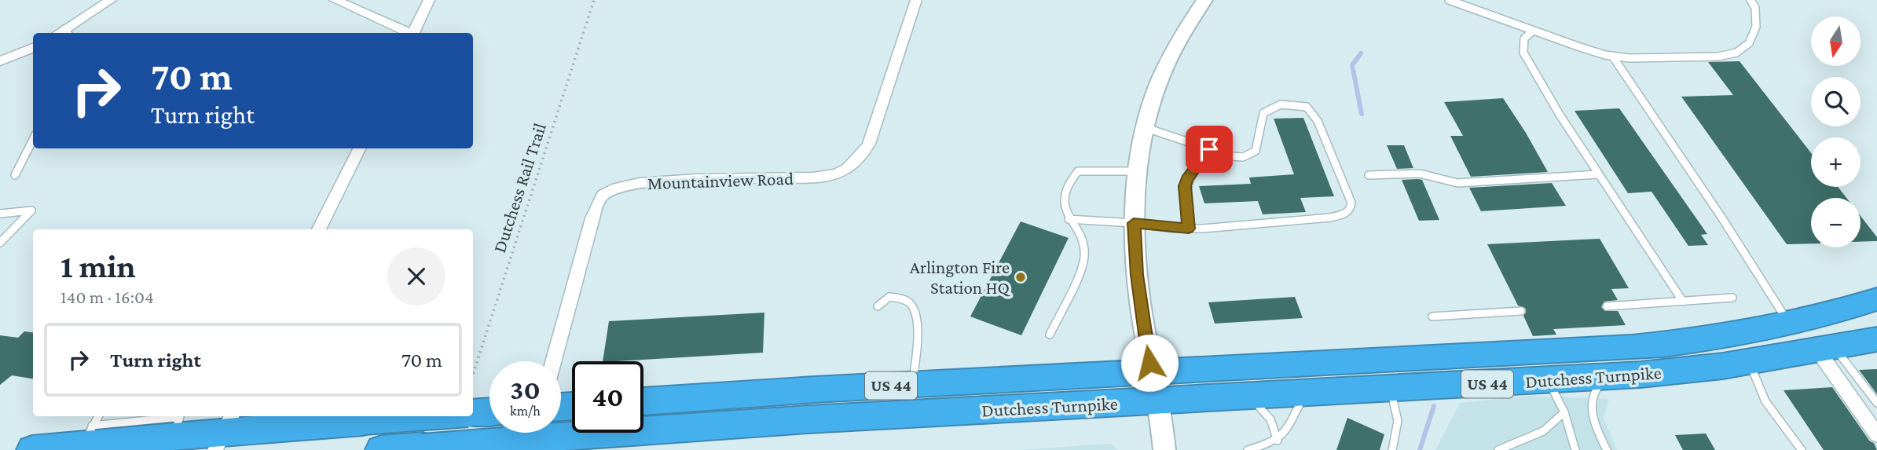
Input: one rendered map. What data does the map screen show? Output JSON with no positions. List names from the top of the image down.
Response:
{
  "streets": {
    "highway": ["Dutchess Turnpike", "US 44"],
    "street": ["Mountainview Road"],
    "path": ["Dutchess Rail Trail"]
  },
  "crossings": [
    ["Dutchess Turnpike", "US 44"]
  ],
  "places": ["Arlington Fire Station HQ"],
  "north": "bottom",
  "page": {
    "map_buttons": ["+", "−"],
    "turn": ["70 m", "Turn right"],
    "heading": ["1 min", "140 m · 16:04"],
    "list": [
      {
        "name": "Turn right",
        "value": "70 m"
      }
    ],
    "speed": "30 km/h",
    "limit": "40"
  }
}
